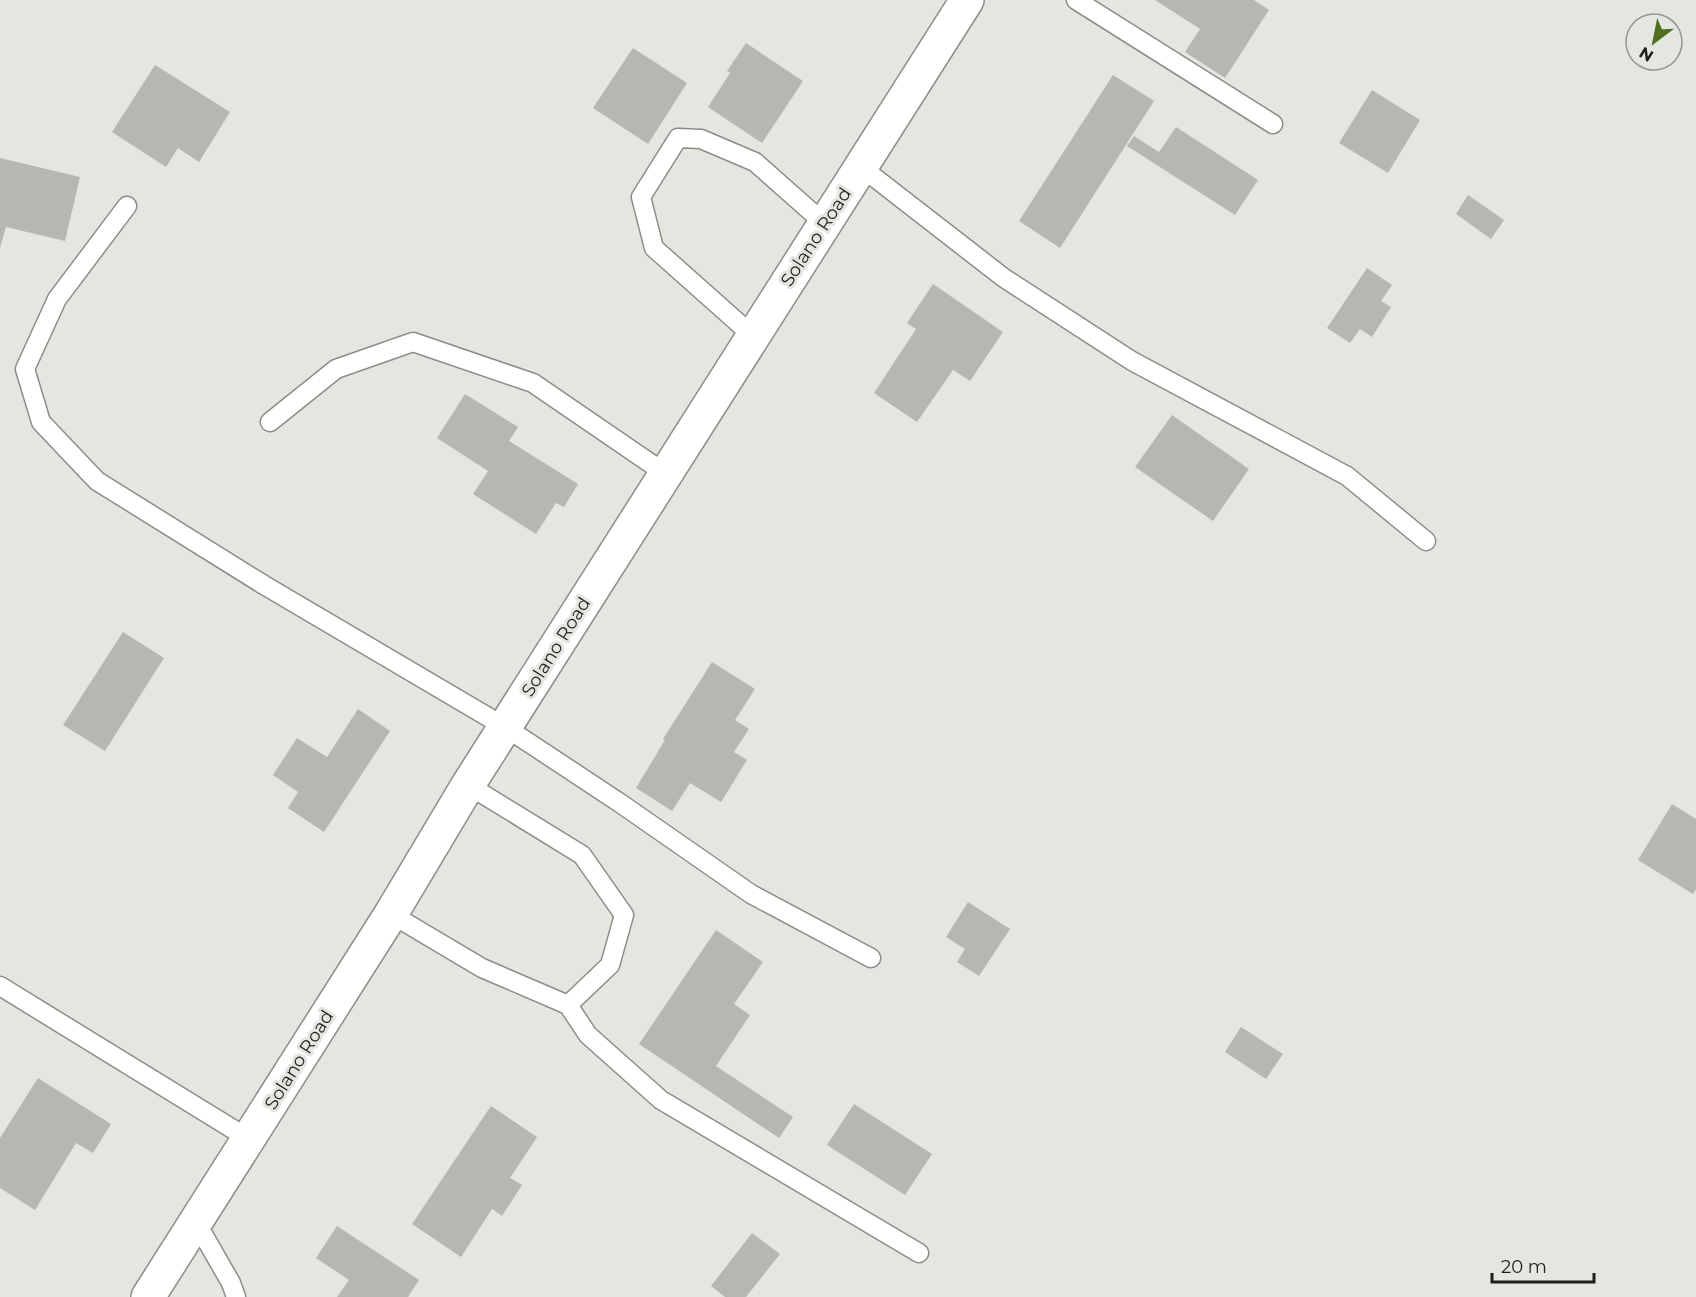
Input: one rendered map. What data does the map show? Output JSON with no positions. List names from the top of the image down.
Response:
{
  "streets": {
    "street": ["Solano Road"]
  },
  "scale_bar": "20 m",
  "north": "bottom left"
}
